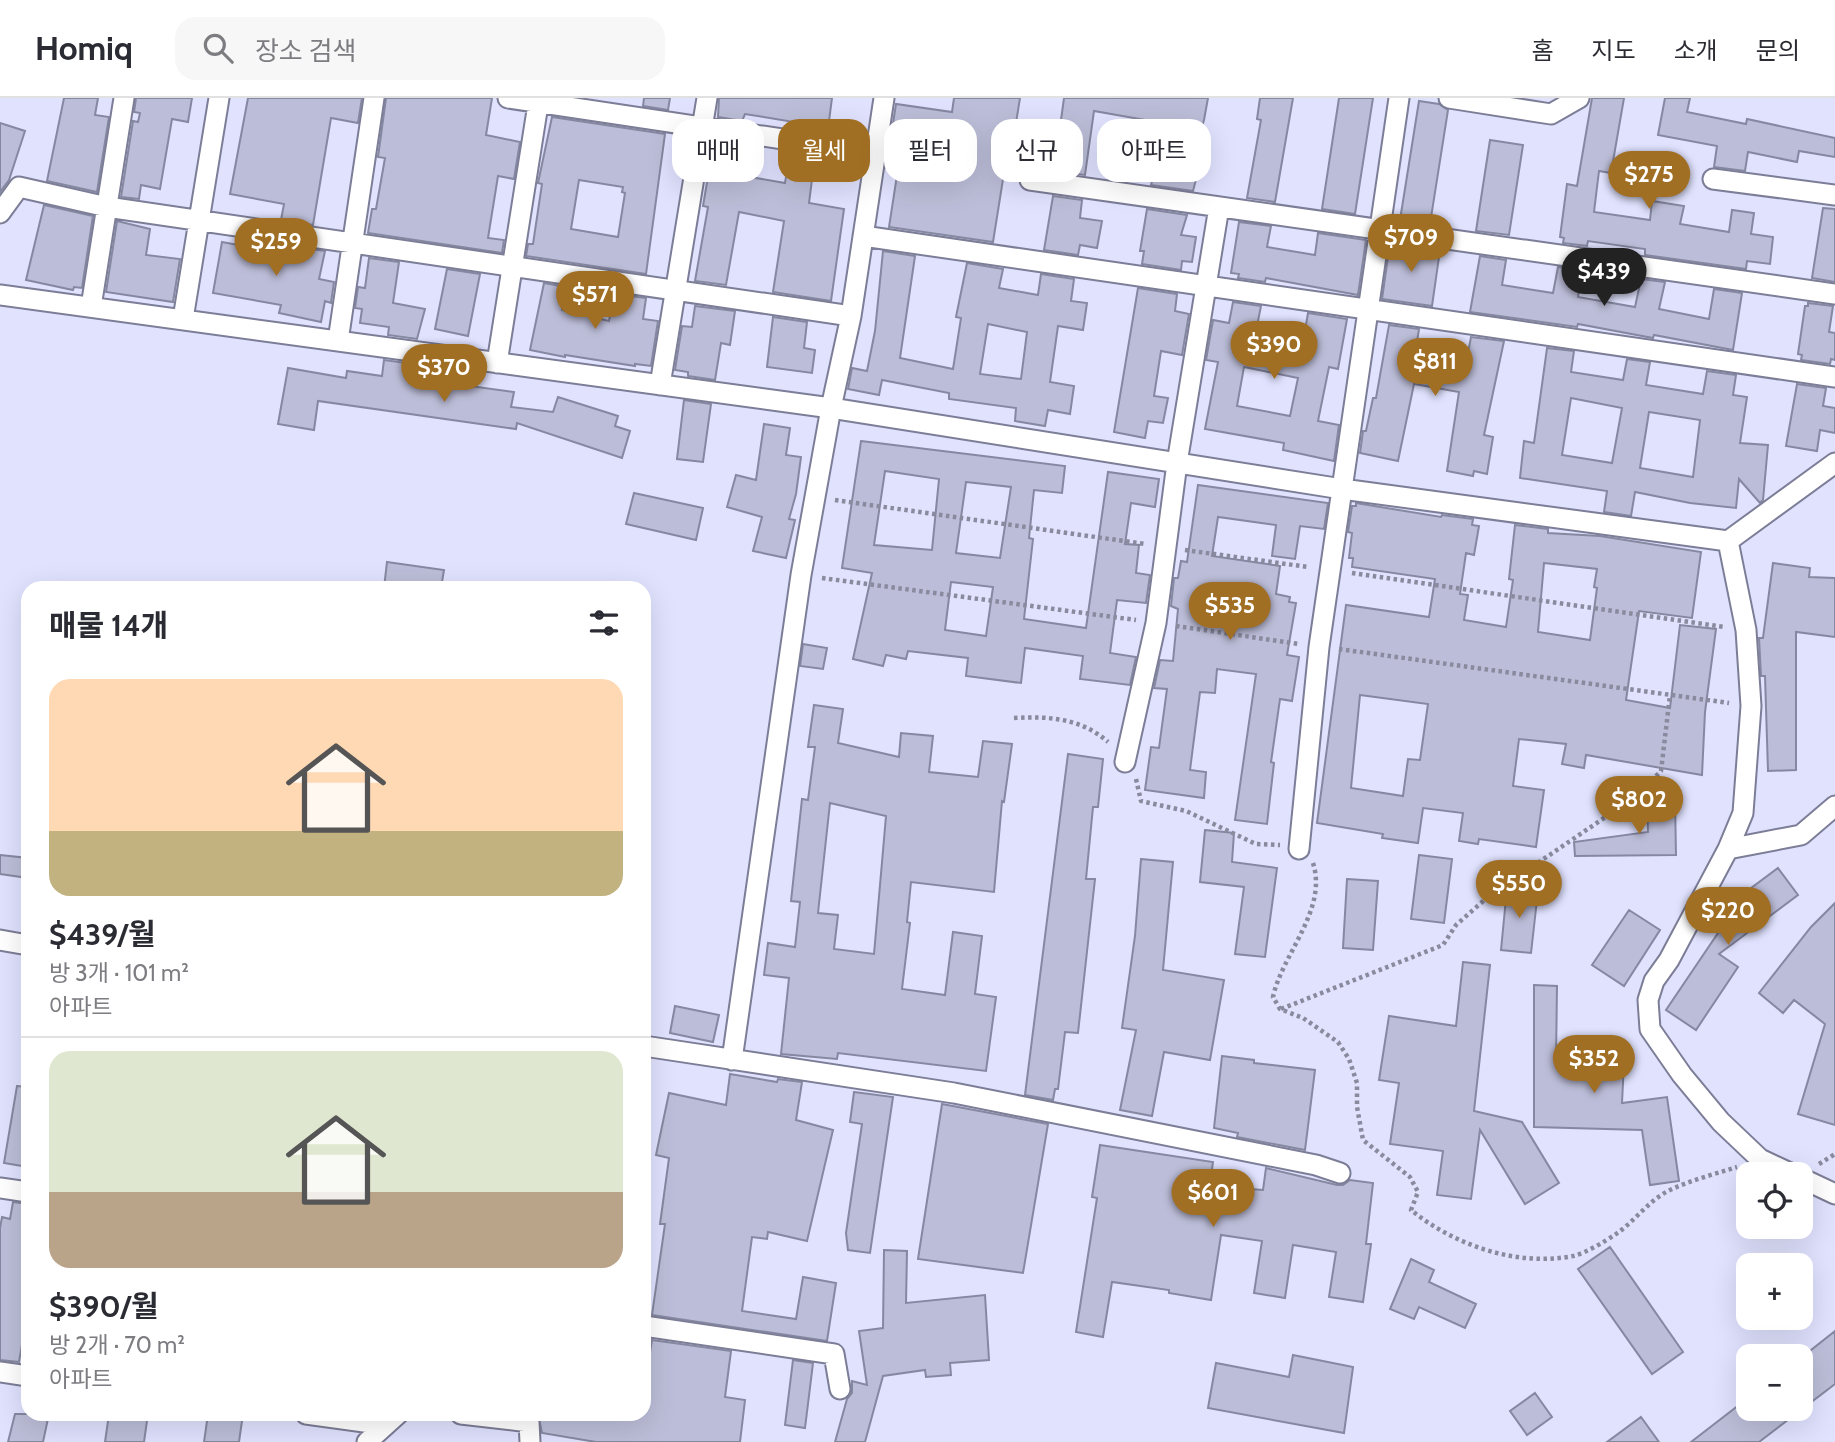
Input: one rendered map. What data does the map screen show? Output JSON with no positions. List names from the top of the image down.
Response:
{
  "page": {
    "header": "Homiq",
    "search": "장소 검색",
    "nav": [
      "홈",
      "지도",
      "소개",
      "문의"
    ],
    "chip": [
      "매매",
      "월세",
      "필터",
      "신규",
      "아파트"
    ],
    "price": [
      "$275",
      "$709",
      "$259",
      "$439",
      "$571",
      "$390",
      "$811",
      "$370",
      "$535",
      "$802",
      "$550",
      "$220",
      "$352",
      "$601"
    ],
    "heading": "매물 14개",
    "list": [
      {
        "name": "$439/월",
        "note": "방 3개 · 101 m² · 아파트"
      },
      {
        "name": "$390/월",
        "note": "방 2개 · 70 m² · 아파트"
      }
    ],
    "map_buttons": ["+", "−"]
  }
}
